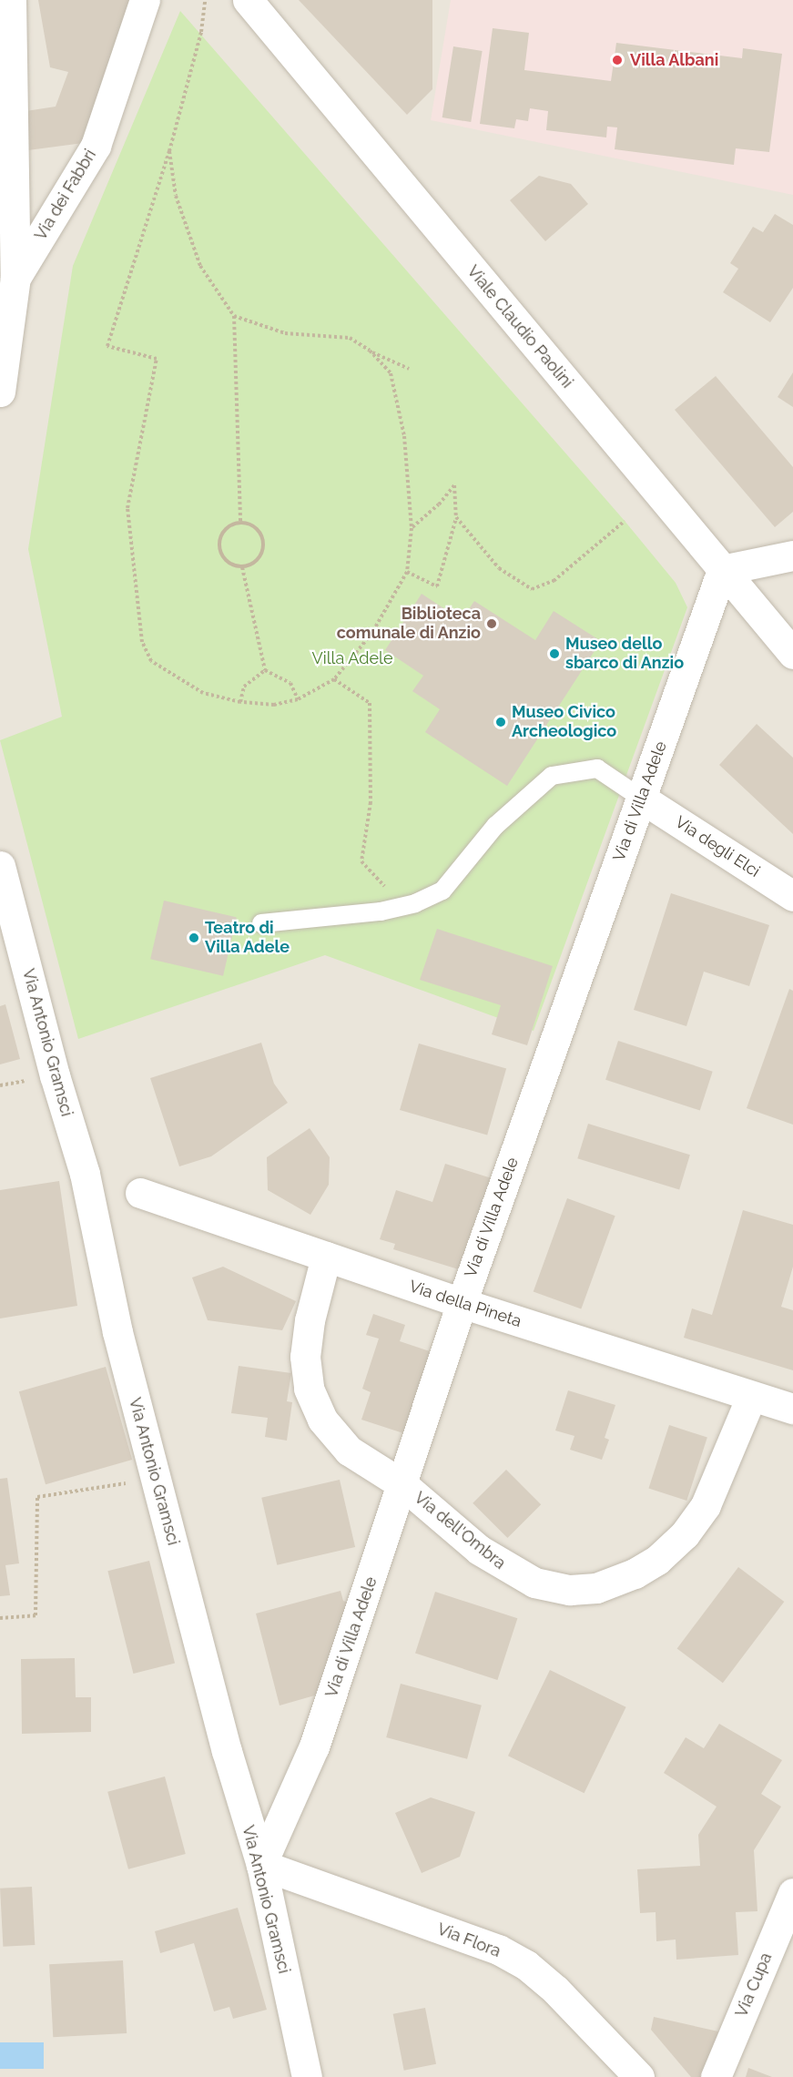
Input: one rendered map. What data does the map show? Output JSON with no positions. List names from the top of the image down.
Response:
{
  "streets": {
    "street": [
      "Via dei Fabbri",
      "Viale Claudio Paolini",
      "Via di Villa Adele",
      "Via degli Elci",
      "Via Antonio Gramsci",
      "Via della Pineta",
      "Via dell'Ombra",
      "Via Flora",
      "Via Cupa"
    ]
  },
  "crossings": [
    ["Viale Claudio Paolini", "Via di Villa Adele"],
    ["Via di Villa Adele", "Via degli Elci"],
    ["Via di Villa Adele", "Via Antonio Gramsci"],
    ["Via di Villa Adele", "Via della Pineta"],
    ["Via di Villa Adele", "Via dell'Ombra"],
    ["Via di Villa Adele", "Via Flora"],
    ["Via Antonio Gramsci", "Via Flora"],
    ["Via della Pineta", "Via dell'Ombra"]
  ],
  "parks": ["Villa Adele"],
  "places": [
    "Villa Albani",
    "Biblioteca comunale di Anzio",
    "Museo dello sbarco di Anzio",
    "Museo Civico Archeologico",
    "Teatro di Villa Adele"
  ]
}
